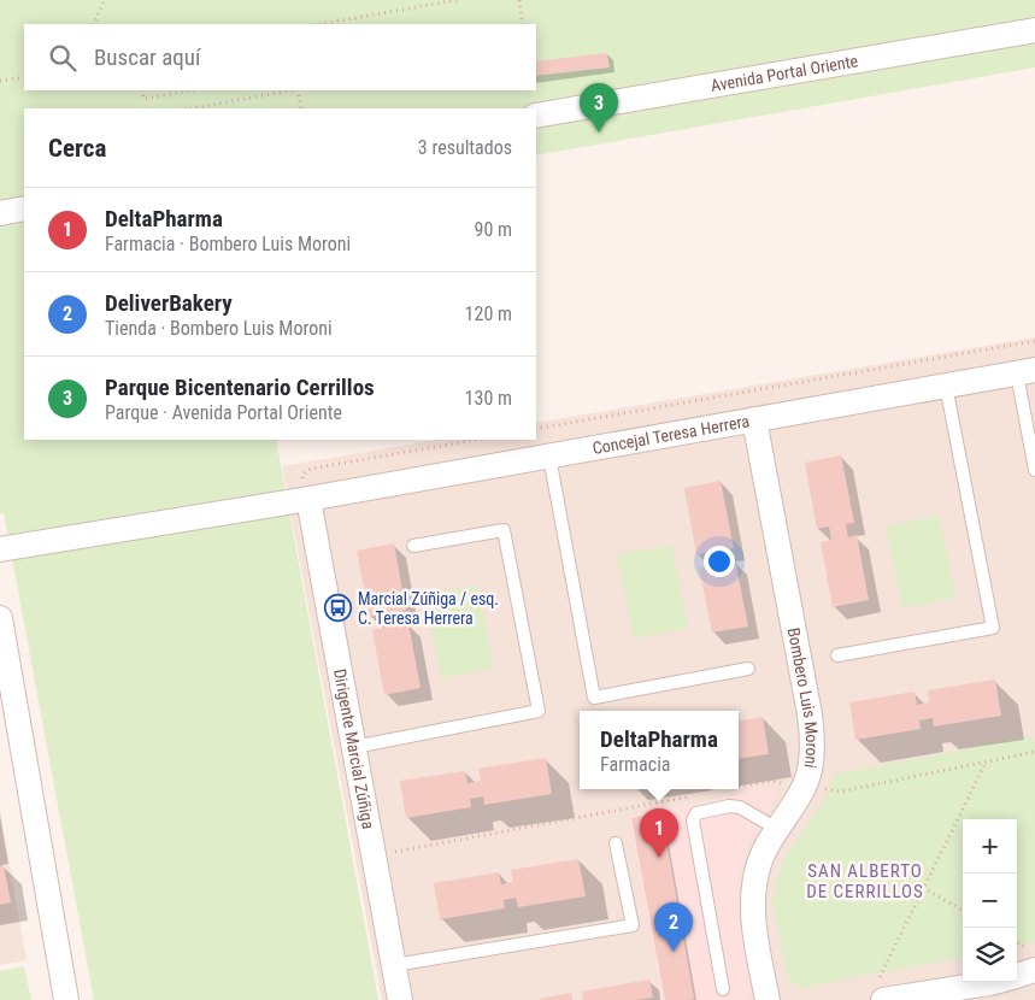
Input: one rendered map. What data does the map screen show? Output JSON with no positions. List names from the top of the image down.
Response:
{
  "streets": {
    "street": [
      "Avenida Portal Oriente",
      "Concejal Teresa Herrera",
      "Bombero Luis Moroni",
      "Dirigente Marcial Zúñiga"
    ]
  },
  "crossings": [
    ["Concejal Teresa Herrera", "Bombero Luis Moroni"],
    ["Concejal Teresa Herrera", "Dirigente Marcial Zúñiga"]
  ],
  "districts": ["SAN ALBERTO DE CERRILLOS"],
  "places": {
    "bus stop": ["Marcial Zúñiga / esq. C. Teresa Herrera"]
  },
  "page": {
    "search": "Buscar aquí",
    "pins": ["3", "1", "2"],
    "heading": ["Cerca", "3 resultados"],
    "list": [
      {
        "mark": "1",
        "name": "DeltaPharma",
        "note": "Farmacia · Bombero Luis Moroni",
        "value": "90 m"
      },
      {
        "mark": "2",
        "name": "DeliverBakery",
        "note": "Tienda · Bombero Luis Moroni",
        "value": "120 m"
      },
      {
        "mark": "3",
        "name": "Parque Bicentenario Cerrillos",
        "note": "Parque · Avenida Portal Oriente",
        "value": "130 m"
      }
    ],
    "popup": ["DeltaPharma", "Farmacia"],
    "map_buttons": ["+", "−"]
  }
}
